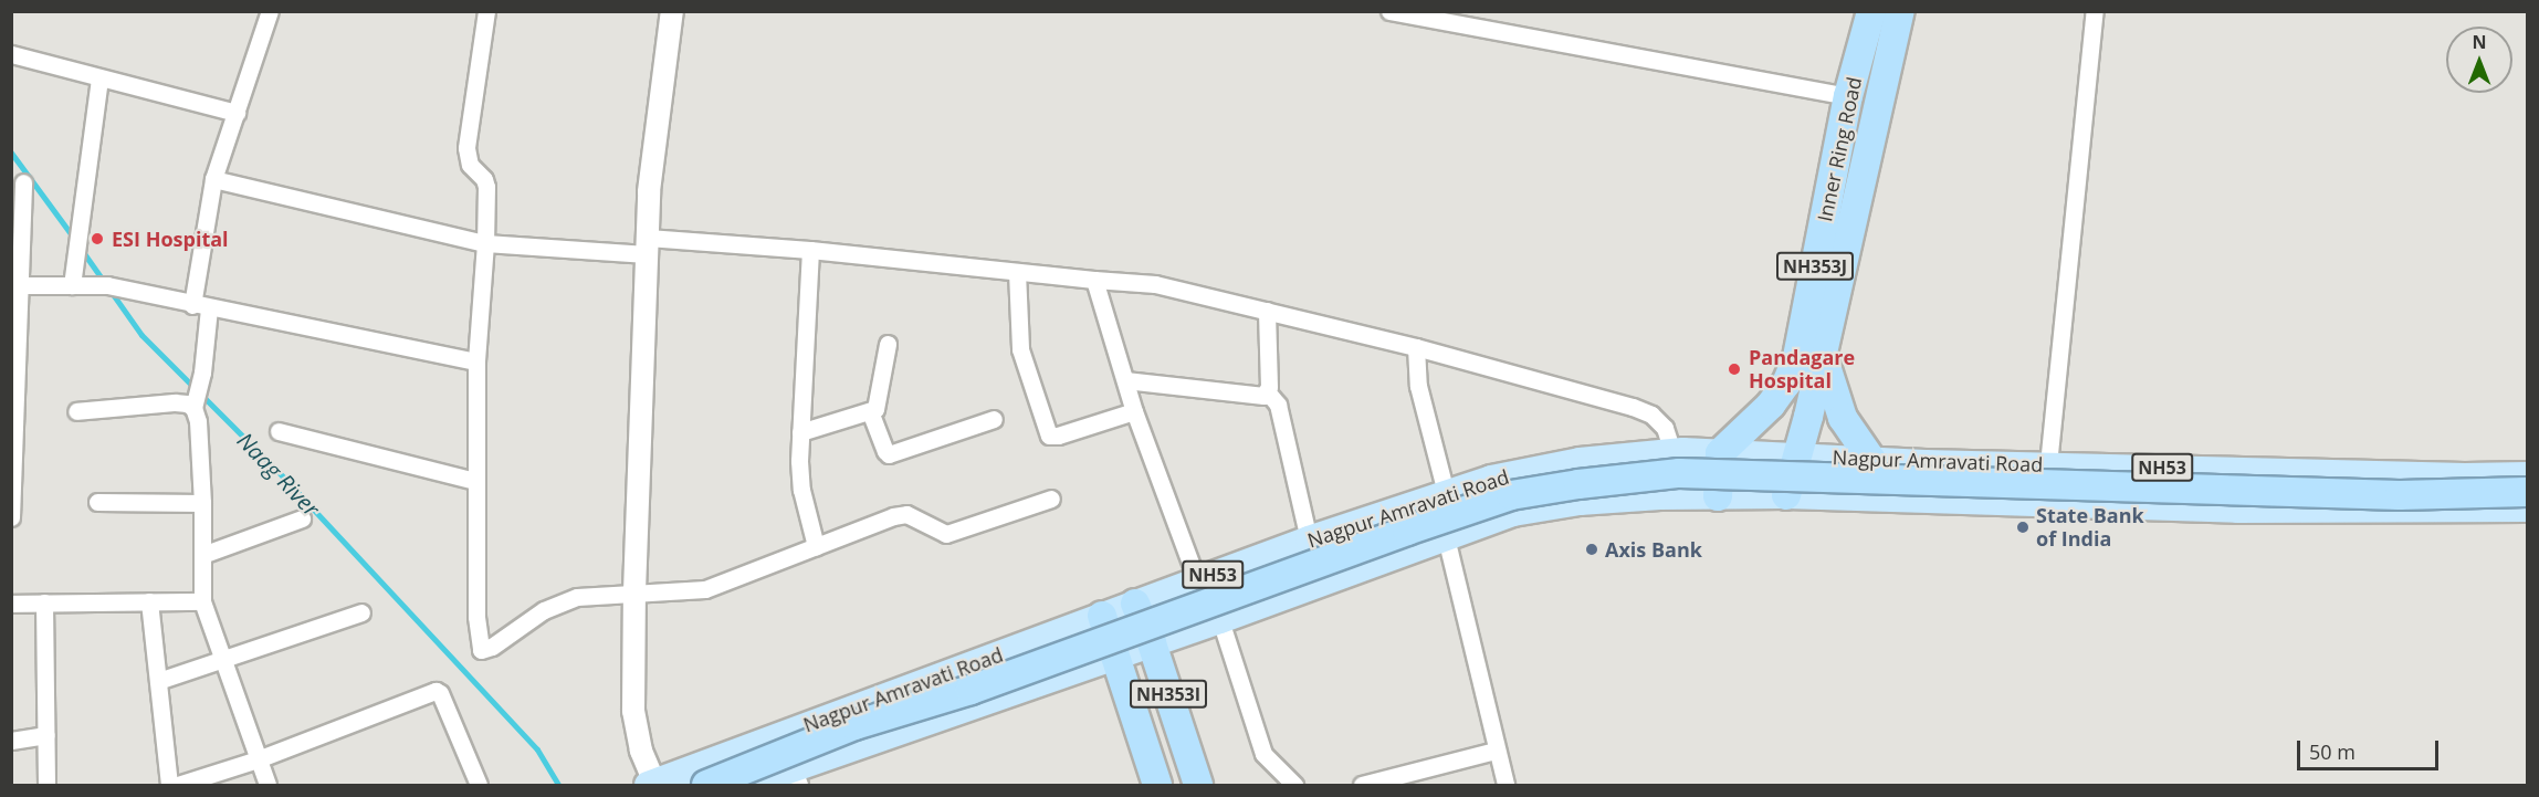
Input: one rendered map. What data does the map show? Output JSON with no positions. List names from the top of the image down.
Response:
{
  "streets": {
    "highway": ["Inner Ring Road", "NH353J", "NH353I"],
    "main road": ["Nagpur Amravati Road", "NH53"]
  },
  "crossings": [
    ["Inner Ring Road", "Nagpur Amravati Road"],
    ["Nagpur Amravati Road", "NH353I"]
  ],
  "water": ["Naag River"],
  "places": [
    "ESI Hospital",
    "Pandagare Hospital",
    "State Bank of India",
    "Axis Bank"
  ],
  "scale_bar": "50 m",
  "north": "top"
}
